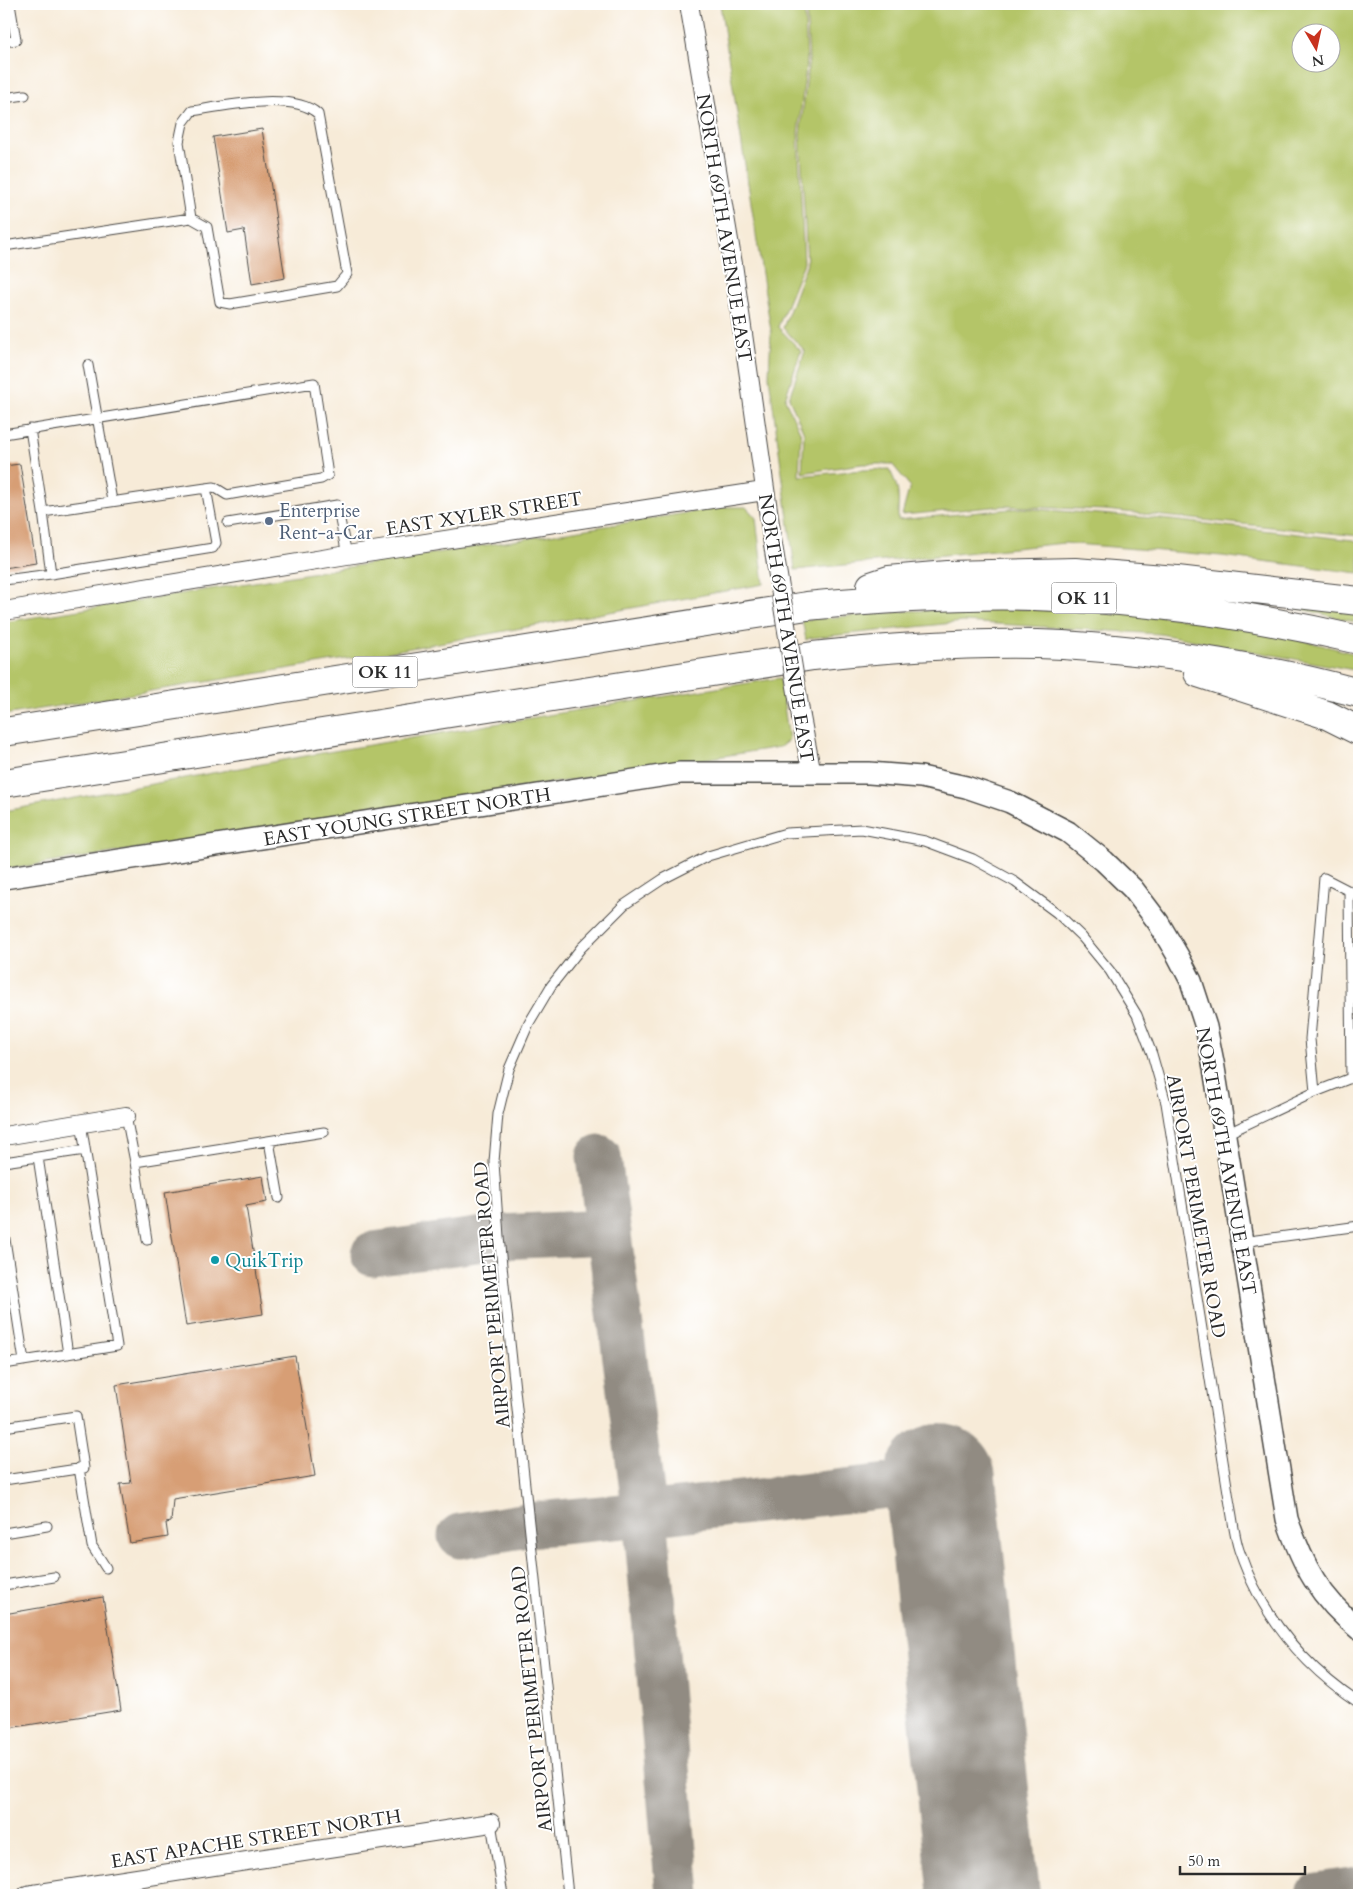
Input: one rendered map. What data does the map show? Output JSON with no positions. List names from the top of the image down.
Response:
{
  "streets": {
    "highway": ["OK 11"],
    "street": [
      "NORTH 69TH AVENUE EAST",
      "EAST XYLER STREET",
      "EAST YOUNG STREET NORTH",
      "EAST APACHE STREET NORTH"
    ],
    "lane": ["AIRPORT PERIMETER ROAD"]
  },
  "crossings": [
    ["NORTH 69TH AVENUE EAST", "EAST XYLER STREET"],
    ["NORTH 69TH AVENUE EAST", "EAST YOUNG STREET NORTH"]
  ],
  "places": ["Enterprise Rent-a-Car", "QuikTrip"],
  "scale_bar": "50 m",
  "north": "bottom"
}
